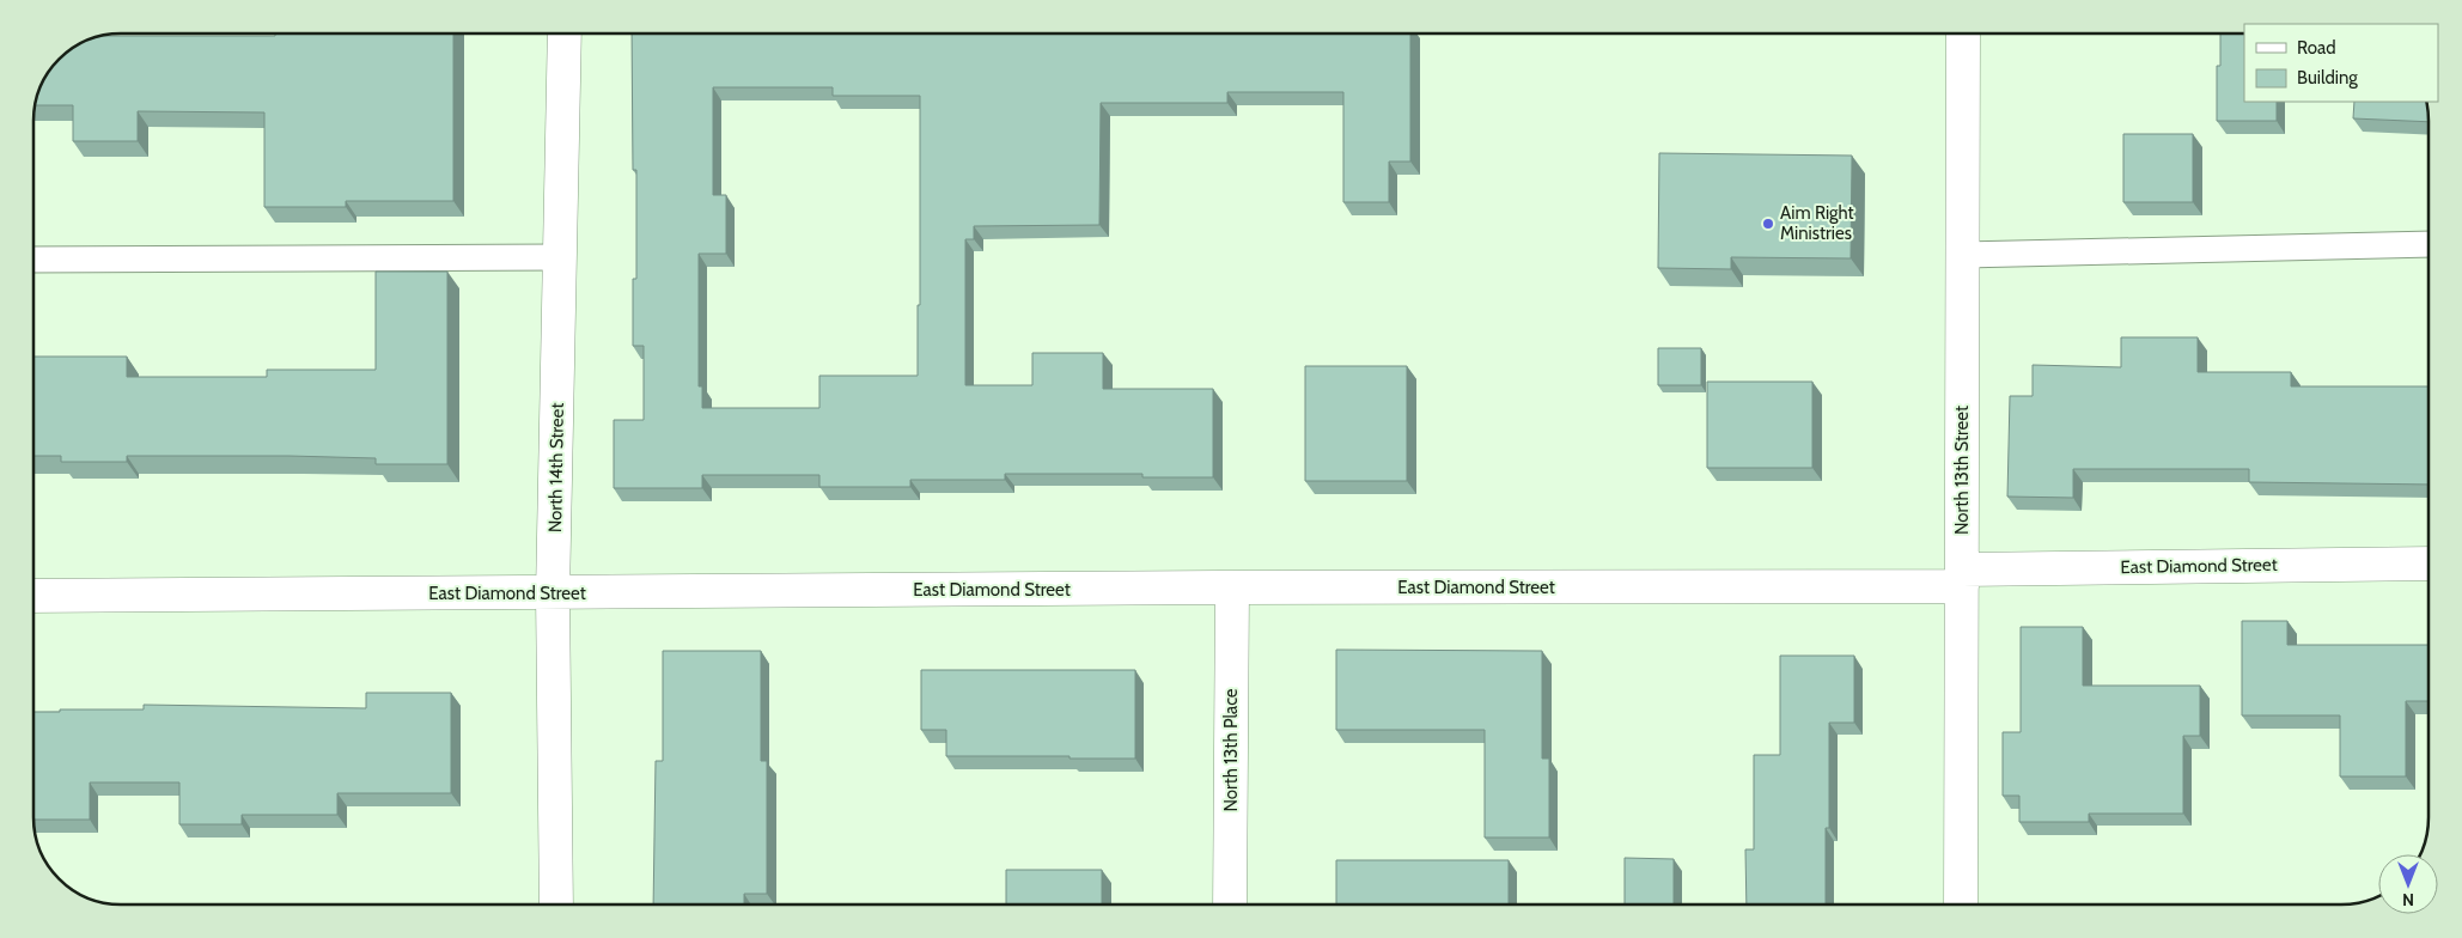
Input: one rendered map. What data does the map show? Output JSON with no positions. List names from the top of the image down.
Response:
{
  "streets": {
    "street": [
      "North 14th Street",
      "North 13th Street",
      "East Diamond Street",
      "North 13th Place"
    ]
  },
  "crossings": [
    ["North 14th Street", "East Diamond Street"],
    ["North 13th Street", "East Diamond Street"],
    ["East Diamond Street", "North 13th Place"]
  ],
  "places": ["Aim Right Ministries"],
  "legend": ["Road", "Building"],
  "north": "bottom"
}
